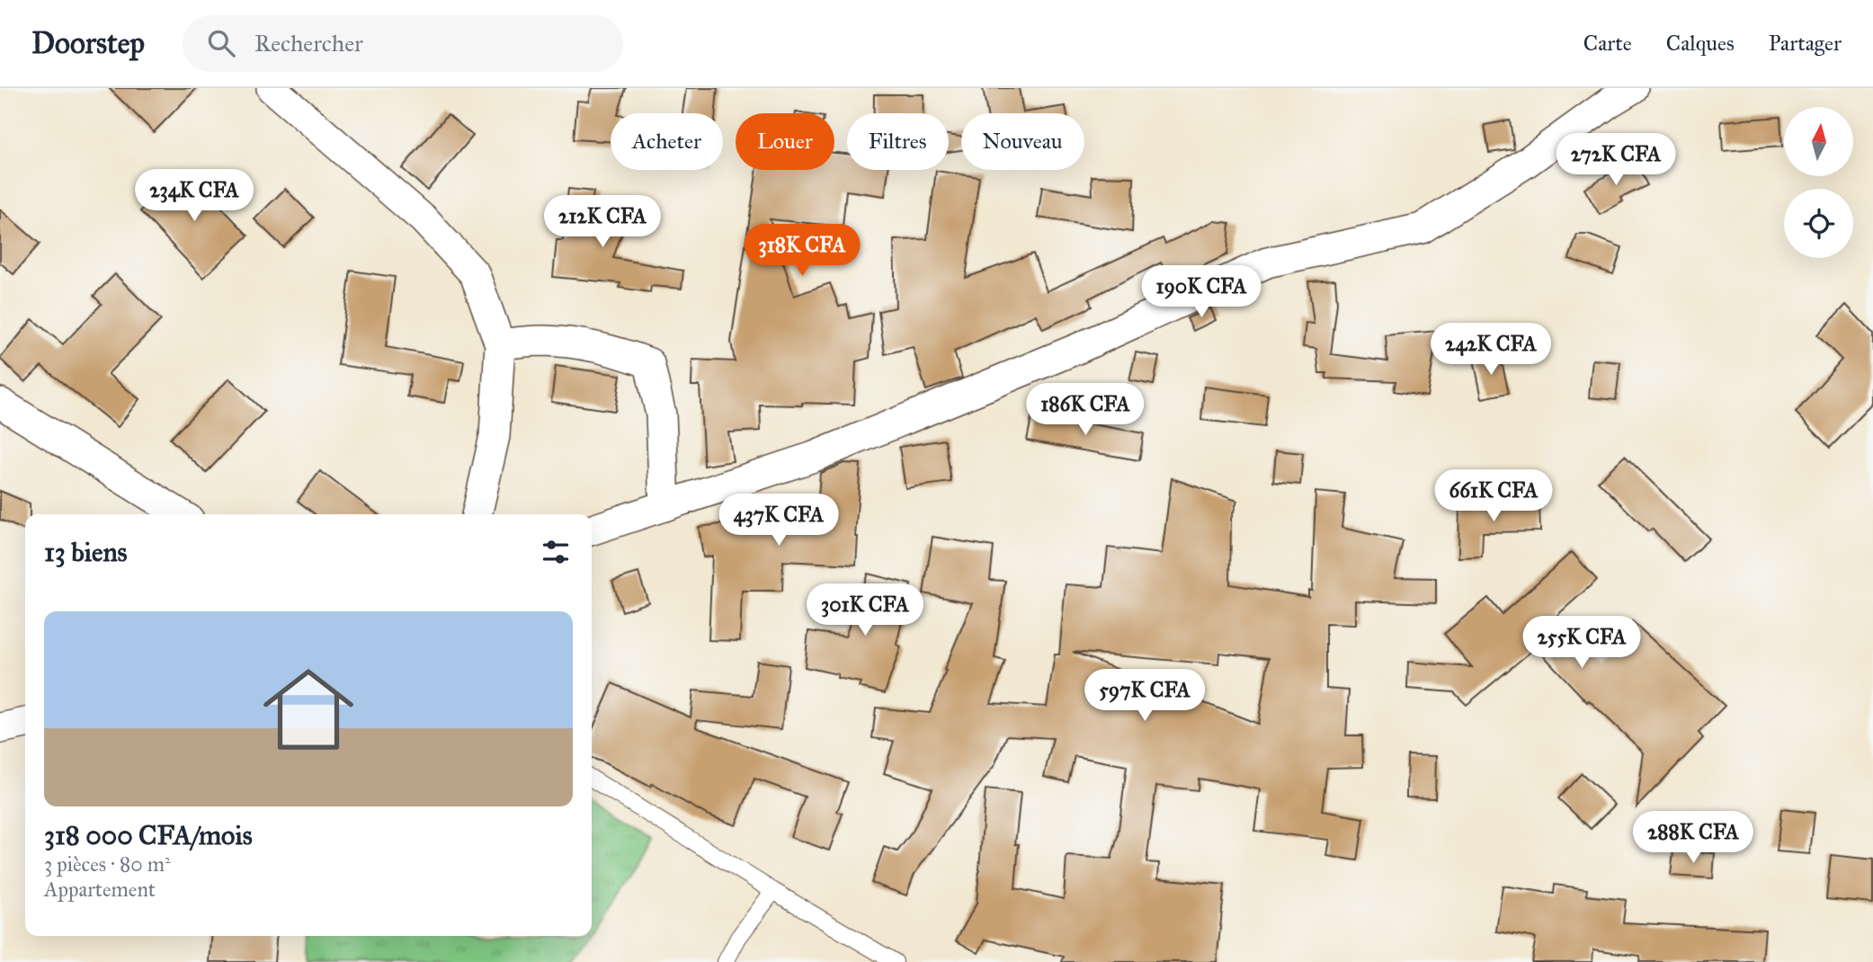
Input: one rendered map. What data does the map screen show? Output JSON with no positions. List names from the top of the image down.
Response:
{
  "north": "top",
  "page": {
    "header": "Doorstep",
    "search": "Rechercher",
    "nav": ["Carte", "Calques", "Partager"],
    "chip": [
      "Acheter",
      "Louer",
      "Filtres",
      "Nouveau"
    ],
    "price": [
      "272K CFA",
      "234K CFA",
      "212K CFA",
      "318K CFA",
      "190K CFA",
      "242K CFA",
      "186K CFA",
      "661K CFA",
      "437K CFA",
      "301K CFA",
      "255K CFA",
      "597K CFA",
      "288K CFA"
    ],
    "heading": "13 biens",
    "list": [
      {
        "name": "318 000 CFA/mois",
        "note": "3 pièces · 80 m² · Appartement"
      }
    ]
  }
}
